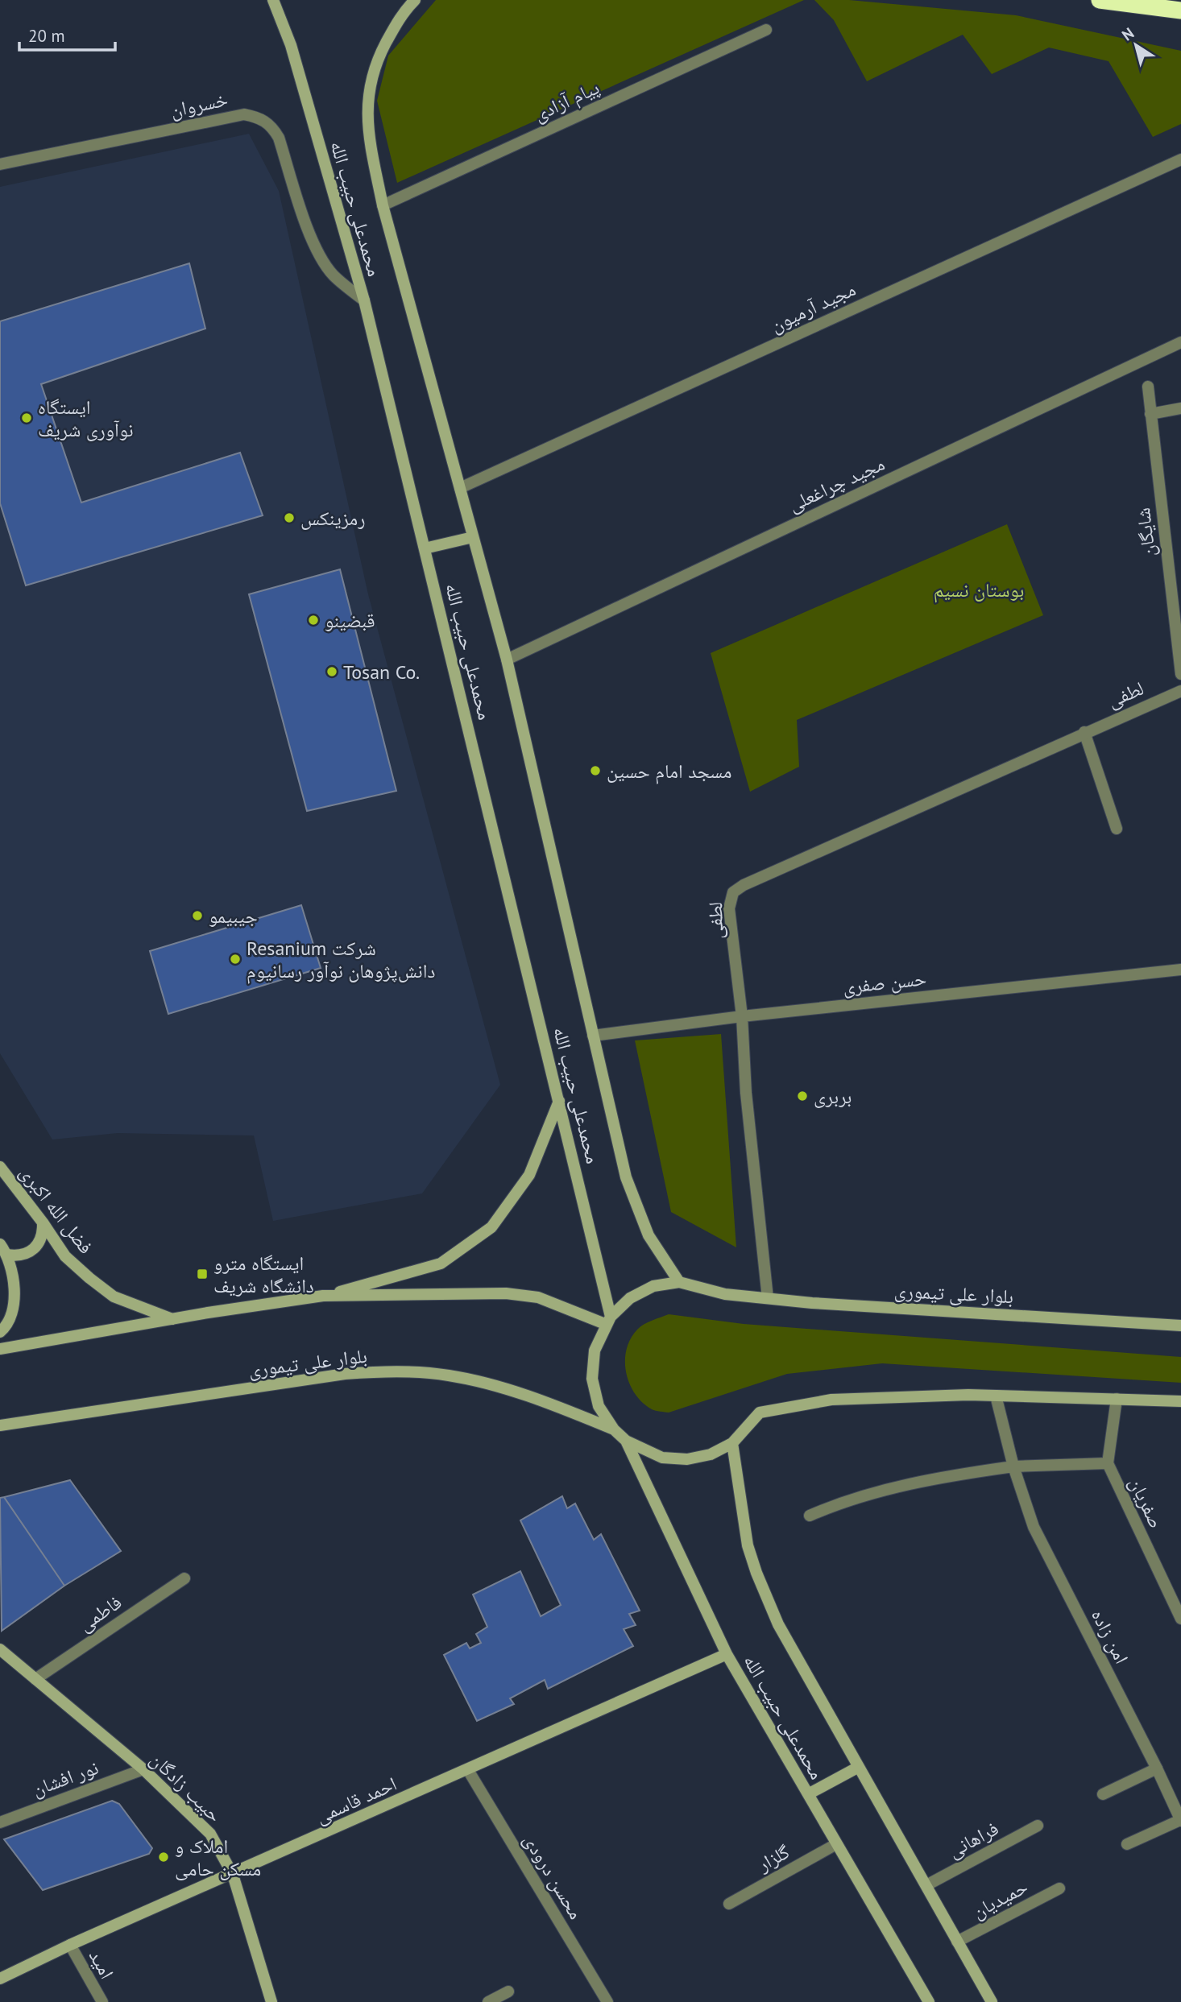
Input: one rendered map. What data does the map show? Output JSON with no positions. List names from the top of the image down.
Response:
{
  "streets": {
    "main road": [
      "محمدعلی حبیب الله",
      "فضل الله اکبری",
      "بلوار علی تیموری",
      "حبیب زادگان",
      "احمد قاسمی"
    ],
    "street": [
      "پیام آزادی",
      "خسروان",
      "مجید آرمیون",
      "مجید چراغعلی",
      "شایگان",
      "لطفی",
      "حسن صفری",
      "صفریان",
      "فاطمی",
      "امن زاده",
      "نور افشان",
      "فراهانی",
      "گلزار",
      "محسن درودی",
      "حمیدیان",
      "امید"
    ]
  },
  "crossings": [
    ["پیام آزادی", "محمدعلی حبیب الله"],
    ["خسروان", "محمدعلی حبیب الله"],
    ["محمدعلی حبیب الله", "مجید آرمیون"],
    ["محمدعلی حبیب الله", "مجید چراغعلی"],
    ["محمدعلی حبیب الله", "حسن صفری"],
    ["محمدعلی حبیب الله", "بلوار علی تیموری"],
    ["محمدعلی حبیب الله", "احمد قاسمی"],
    ["محمدعلی حبیب الله", "فراهانی"],
    ["محمدعلی حبیب الله", "گلزار"],
    ["محمدعلی حبیب الله", "حمیدیان"],
    ["لطفی", "حسن صفری"],
    ["لطفی", "بلوار علی تیموری"],
    ["فاطمی", "حبیب زادگان"],
    ["نور افشان", "حبیب زادگان"],
    ["حبیب زادگان", "احمد قاسمی"],
    ["احمد قاسمی", "محسن درودی"],
    ["احمد قاسمی", "امید"]
  ],
  "parks": ["بوستان نسیم"],
  "places": {
    "other": [
      "ایستگاه نوآوری شریف",
      "رمزینکس",
      "قبضینو",
      "Tosan Co.",
      "مسجد امام حسین",
      "جیبیمو",
      "Resanium شرکت دانش‌پژوهان نوآور رسانیوم",
      "بربری",
      "املاک و مسکن حامی"
    ],
    "transit": ["ایستگاه مترو دانشگاه شریف"]
  },
  "scale_bar": "20 m",
  "north": "top left"
}
